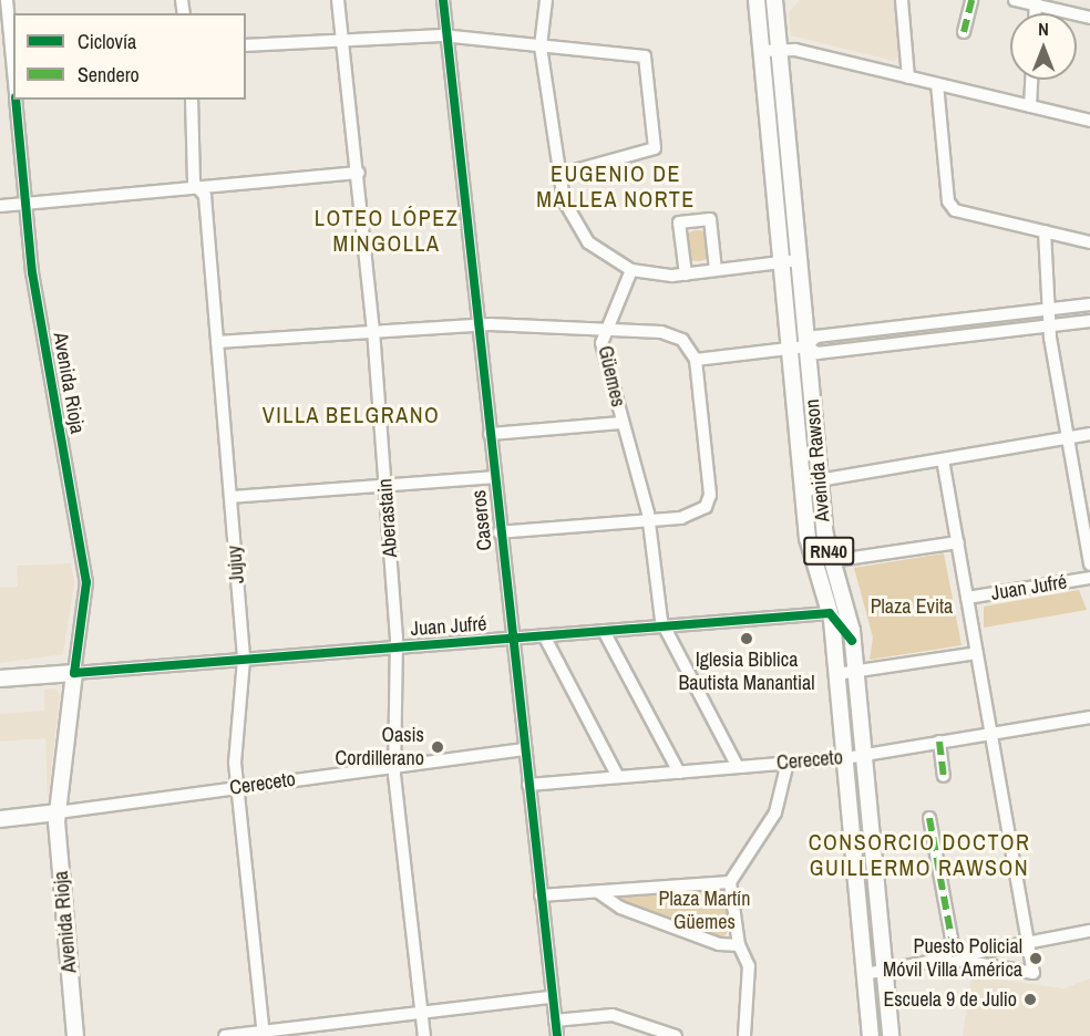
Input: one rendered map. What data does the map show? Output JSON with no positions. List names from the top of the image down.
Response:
{
  "streets": {
    "main road": [
      "Avenida Rioja",
      "Avenida Rawson",
      "RN40",
      "Juan Jufré",
      "Cereceto"
    ],
    "street": [
      "Güemes",
      "Aberastain",
      "Caseros",
      "Jujuy"
    ]
  },
  "crossings": [
    ["Güemes", "Juan Jufré"],
    ["Güemes", "Cereceto"],
    ["Avenida Rioja", "Juan Jufré"],
    ["Avenida Rioja", "Cereceto"],
    ["Avenida Rawson", "Juan Jufré"],
    ["Avenida Rawson", "Cereceto"],
    ["Aberastain", "Juan Jufré"],
    ["Aberastain", "Cereceto"],
    ["Caseros", "Juan Jufré"],
    ["Caseros", "Cereceto"],
    ["Jujuy", "Juan Jufré"],
    ["Jujuy", "Cereceto"]
  ],
  "districts": [
    "EUGENIO DE MALLEA NORTE",
    "LOTEO LÓPEZ MINGOLLA",
    "VILLA BELGRANO",
    "CONSORCIO DOCTOR GUILLERMO RAWSON"
  ],
  "parks": ["Plaza Evita", "Plaza Martín Güemes"],
  "places": [
    "Iglesia Biblica Bautista Manantial",
    "Oasis Cordillerano",
    "Puesto Policial Móvil Villa América",
    "Escuela 9 de Julio"
  ],
  "legend": ["Ciclovía", "Sendero"],
  "north": "top"
}
